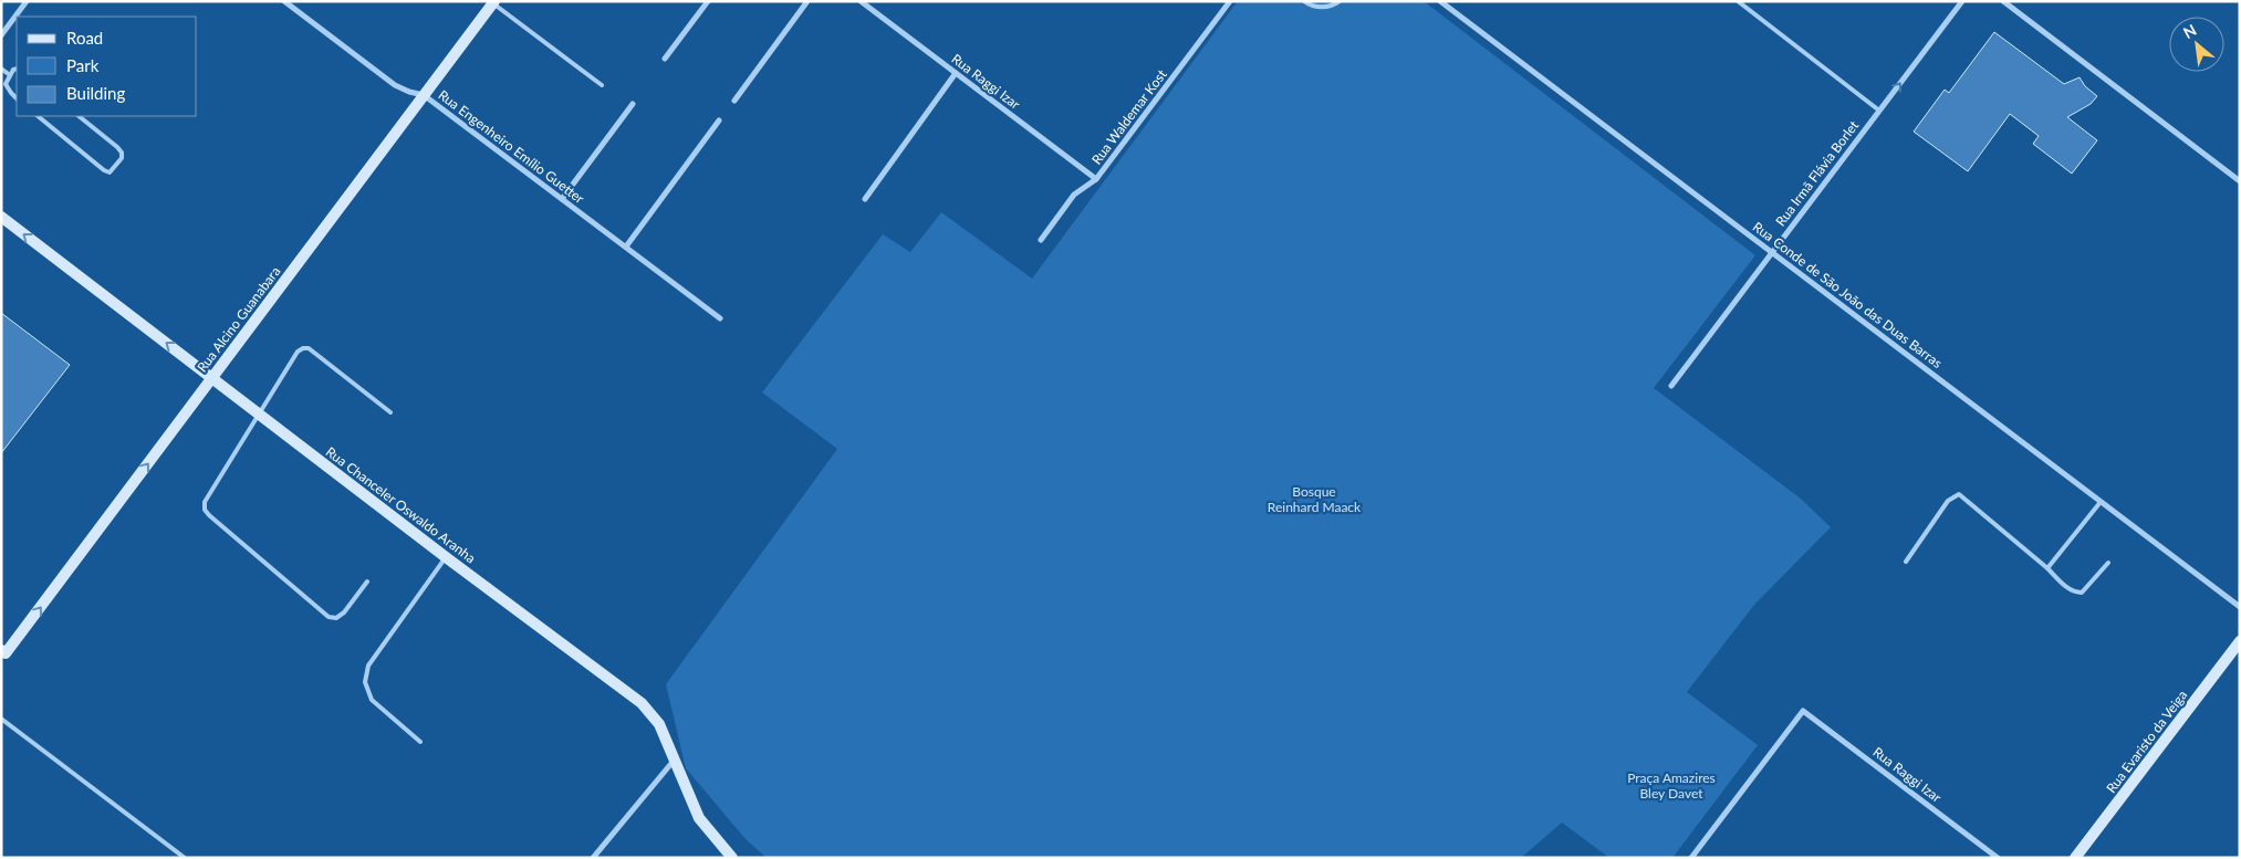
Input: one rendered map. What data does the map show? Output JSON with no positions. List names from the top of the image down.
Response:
{
  "streets": {
    "main road": ["Rua Alcino Guanabara", "Rua Chanceler Oswaldo Aranha", "Rua Evaristo da Veiga"],
    "street": [
      "Rua Raggi Izar",
      "Rua Waldemar Kost",
      "Rua Engenheiro Emílio Guetter",
      "Rua Irmã Flávia Borlet",
      "Rua Conde de São João das Duas Barras"
    ]
  },
  "crossings": [
    ["Rua Raggi Izar", "Rua Waldemar Kost"],
    ["Rua Engenheiro Emílio Guetter", "Rua Alcino Guanabara"],
    ["Rua Irmã Flávia Borlet", "Rua Conde de São João das Duas Barras"],
    ["Rua Alcino Guanabara", "Rua Chanceler Oswaldo Aranha"]
  ],
  "one_way": ["Rua Alcino Guanabara"],
  "parks": ["Bosque Reinhard Maack", "Praça Amazires Bley Davet"],
  "legend": ["Road", "Park", "Building"],
  "north": "top left"
}
